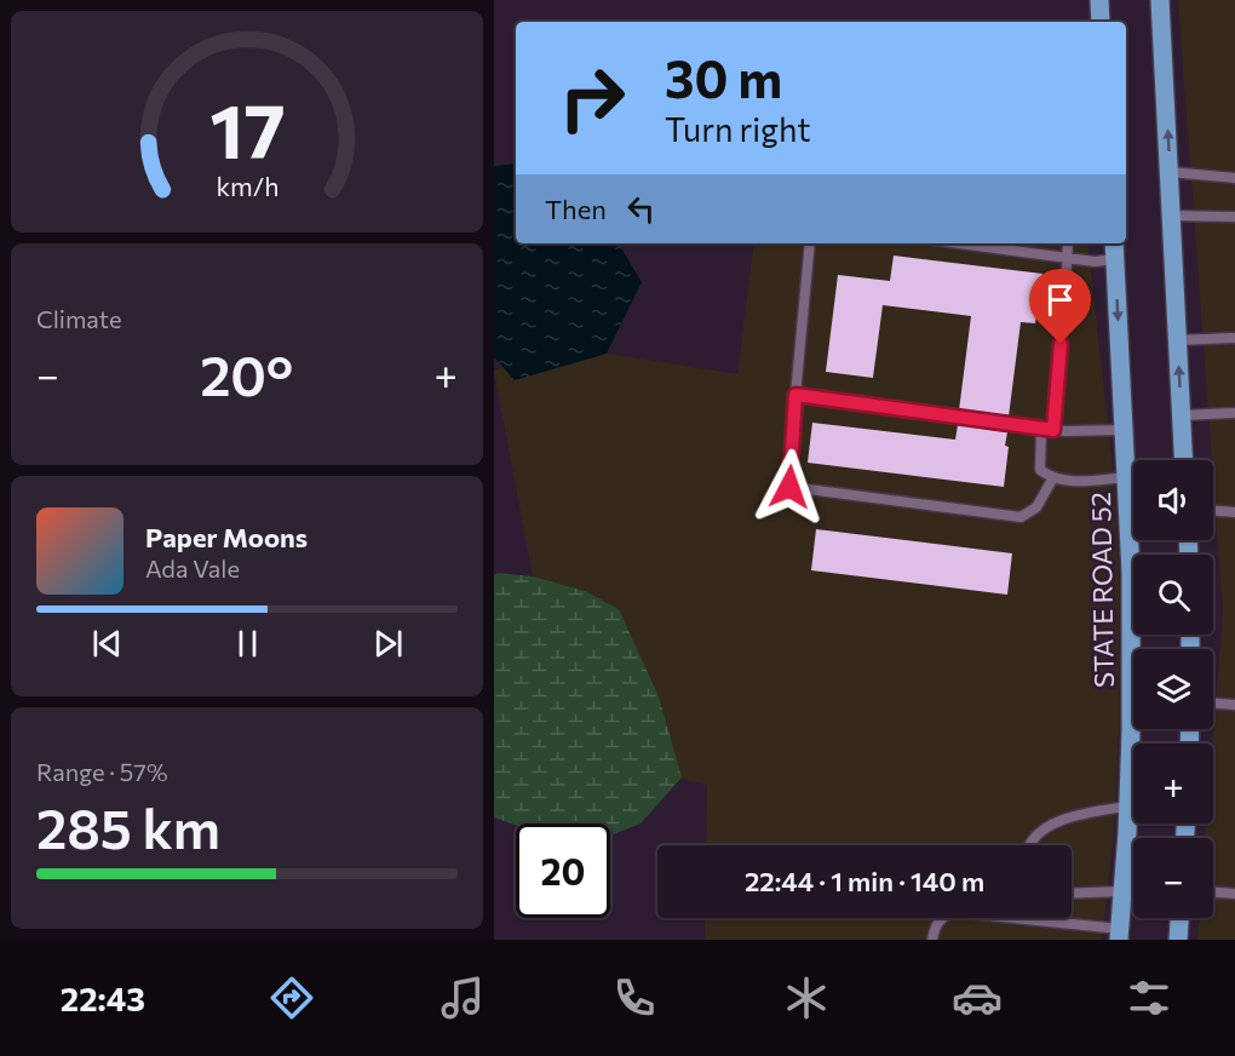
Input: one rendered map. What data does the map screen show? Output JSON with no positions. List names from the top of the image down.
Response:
{
  "streets": {
    "main road": ["STATE ROAD 52"]
  },
  "page": {
    "turn": ["30 m", "Turn right"],
    "then": "Then",
    "tile": [
      "Climate",
      ["Range · 57%", "285 km"]
    ],
    "heat": ["−", "20°", "+"],
    "map_buttons": ["+", "−"],
    "song": ["Paper Moons", "Ada Vale"],
    "limit": "20",
    "trip": "22:44 · 1 min · 140 m",
    "tabs": "22:43",
    "gauge": ["17", "km/h"]
  }
}
